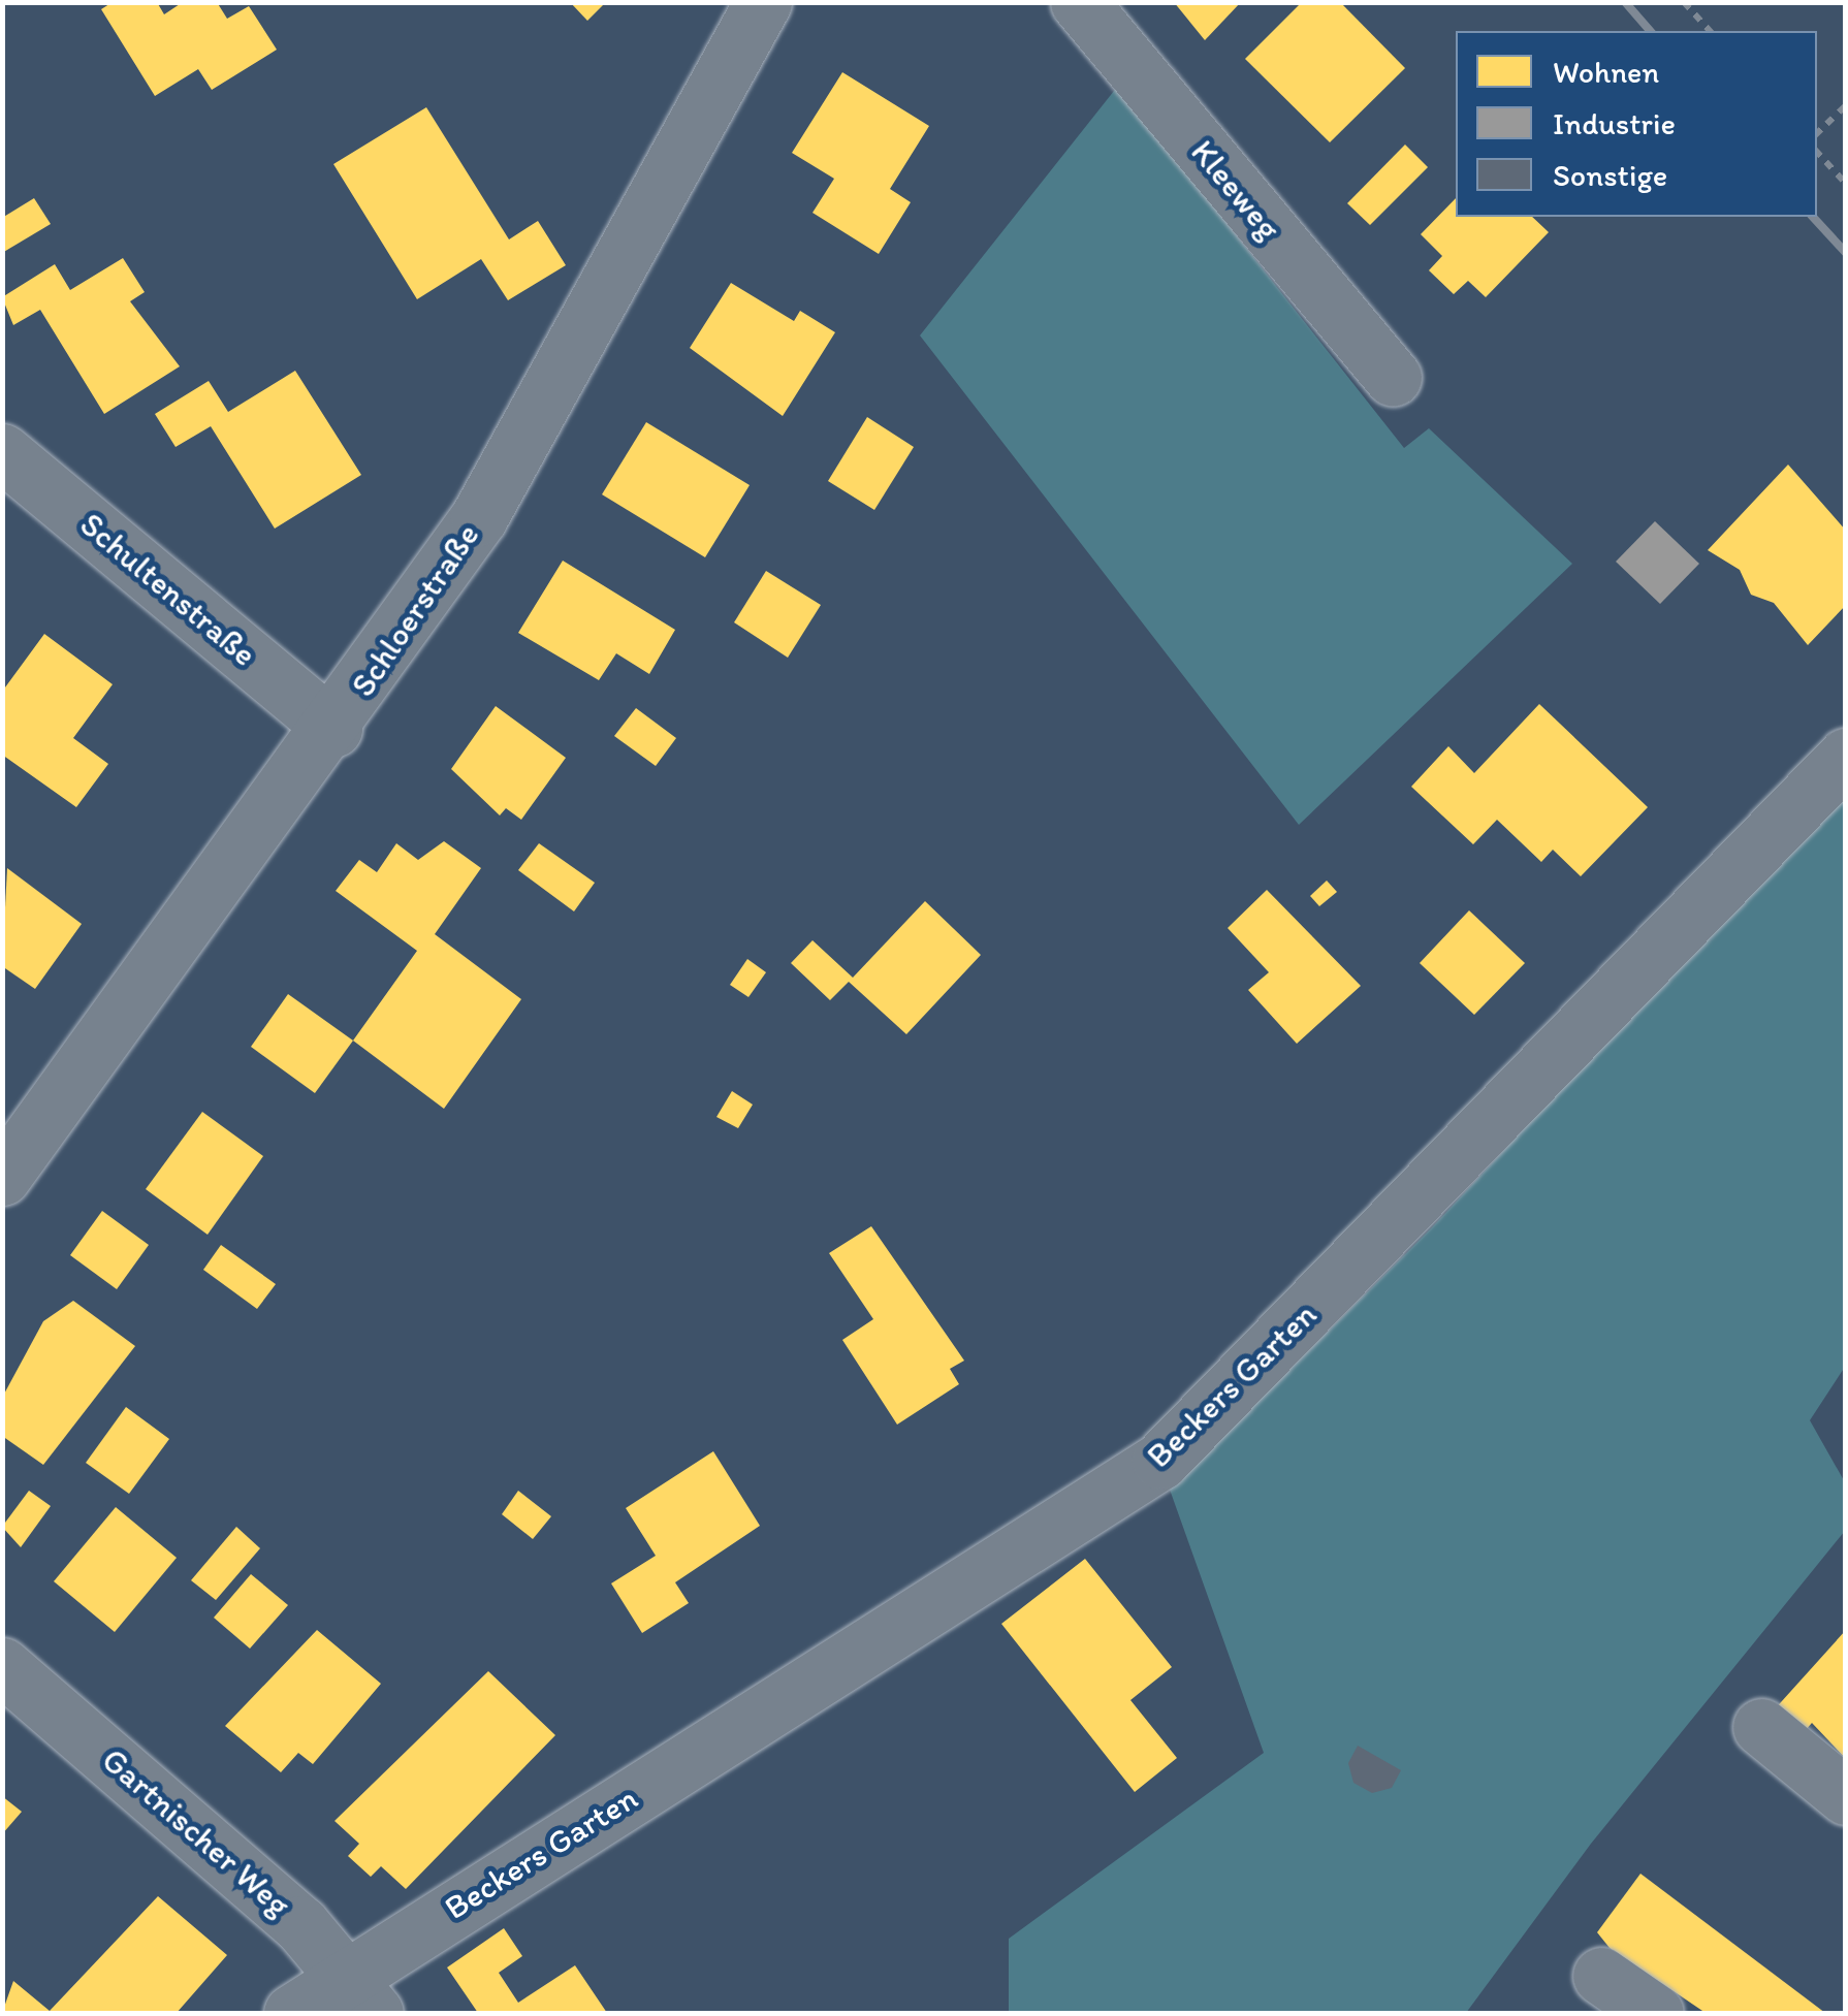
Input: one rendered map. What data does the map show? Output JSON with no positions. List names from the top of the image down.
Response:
{
  "streets": {
    "street": [
      "Kleeweg",
      "Schultenstraße",
      "Schloerstraße",
      "Beckers Garten",
      "Gartnischer Weg"
    ]
  },
  "crossings": [
    ["Schultenstraße", "Schloerstraße"],
    ["Beckers Garten", "Gartnischer Weg"]
  ],
  "legend": ["Wohnen", "Industrie", "Sonstige"]
}
